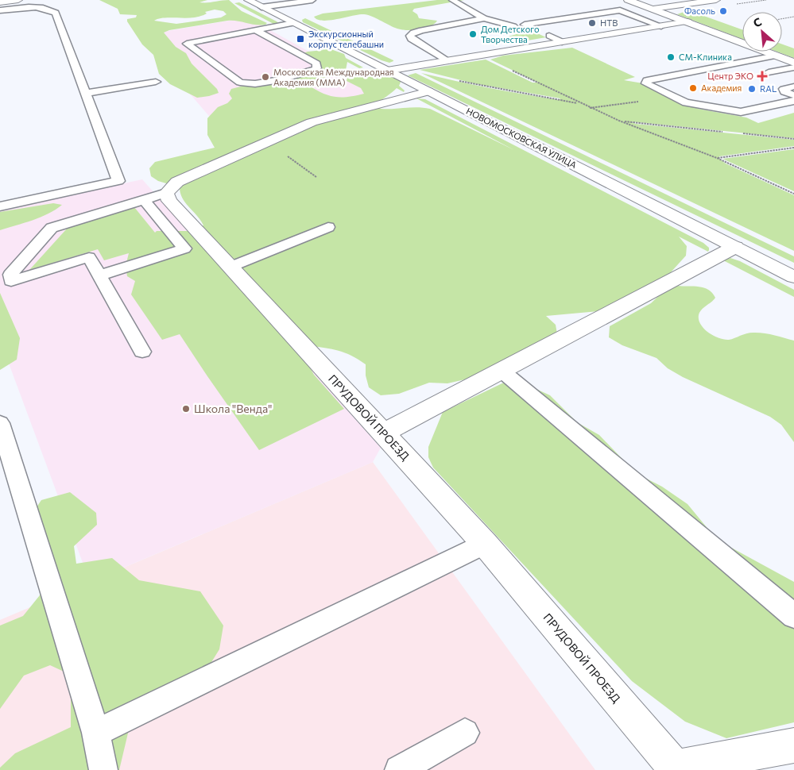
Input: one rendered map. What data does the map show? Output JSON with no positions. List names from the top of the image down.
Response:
{
  "streets": {
    "street": ["НОВОМОСКОВСКАЯ УЛИЦА", "ПРУДОВОЙ ПРОЕЗД"]
  },
  "places": {
    "other": [
      "Фасоль",
      "НТВ",
      "Дом Детского Творчества",
      "СМ-Клиника",
      "Московская Международная Академия (ММА)",
      "Академия",
      "RAL",
      "Школа \"Венда\""
    ],
    "transit": ["Экскурсионный корпус телебашни"],
    "health": ["Центр ЭКО"]
  },
  "north": "top left"
}
